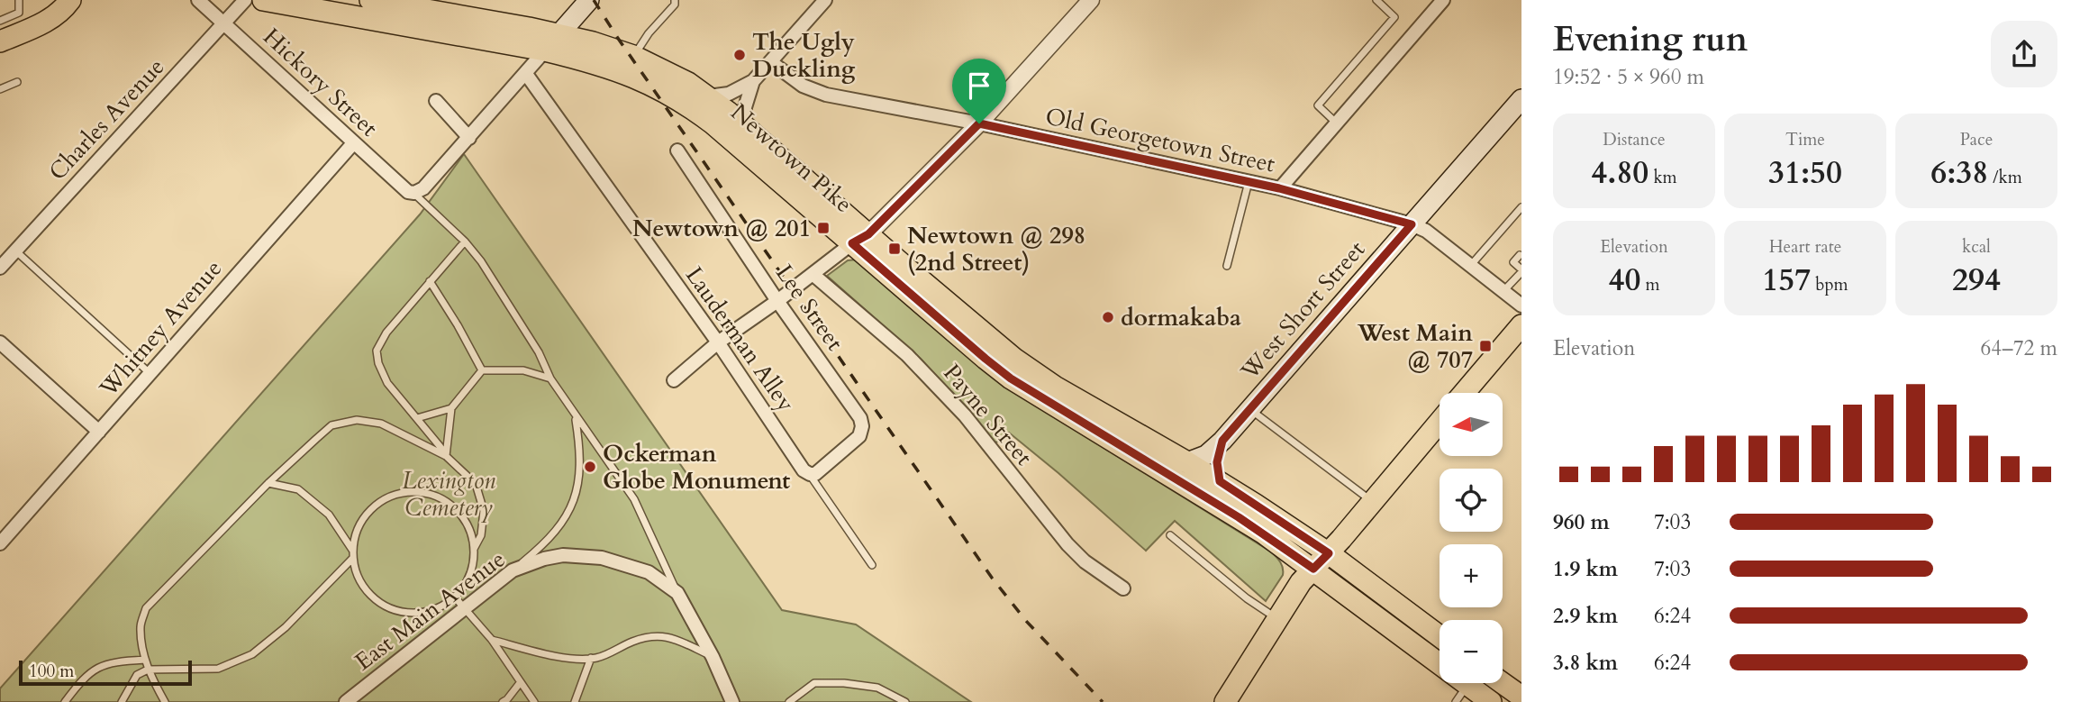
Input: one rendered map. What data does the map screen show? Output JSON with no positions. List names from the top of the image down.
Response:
{
  "streets": {
    "main road": ["Newtown Pike", "West Short Street"],
    "street": [
      "Hickory Street",
      "Charles Avenue",
      "Old Georgetown Street",
      "Lee Street",
      "Whitney Avenue",
      "Lauderman Alley",
      "Payne Street",
      "East Main Avenue"
    ]
  },
  "crossings": [
    ["Hickory Street", "Charles Avenue"],
    ["Hickory Street", "Whitney Avenue"],
    ["Old Georgetown Street", "West Short Street"],
    ["Newtown Pike", "West Short Street"],
    ["Lee Street", "Lauderman Alley"]
  ],
  "parks": ["Lexington Cemetery"],
  "places": {
    "other": ["The Ugly Duckling", "dormakaba", "Ockerman Globe Monument"],
    "transit": ["Newtown @ 201", "Newtown @ 298 (2nd Street)", "West Main @ 707"]
  },
  "scale_bar": "100 m",
  "north": "left",
  "page": {
    "heading": ["Evening run", "19:52 · 5 × 960 m"],
    "stats": [
      ["Distance", "4.80 km"],
      ["Time", "31:50"],
      ["Pace", "6:38 /km"],
      ["Elevation", "40 m"],
      ["Heart rate", "157 bpm"],
      ["kcal", "294"]
    ],
    "chart": ["Elevation", "64–72 m"],
    "map_buttons": ["+", "−"],
    "list": [
      {
        "name": "960 m",
        "note": "7:03"
      },
      {
        "name": "1.9 km",
        "note": "7:03"
      },
      {
        "name": "2.9 km",
        "note": "6:24"
      },
      {
        "name": "3.8 km",
        "note": "6:24"
      }
    ],
    "scale": "100 m"
  }
}
